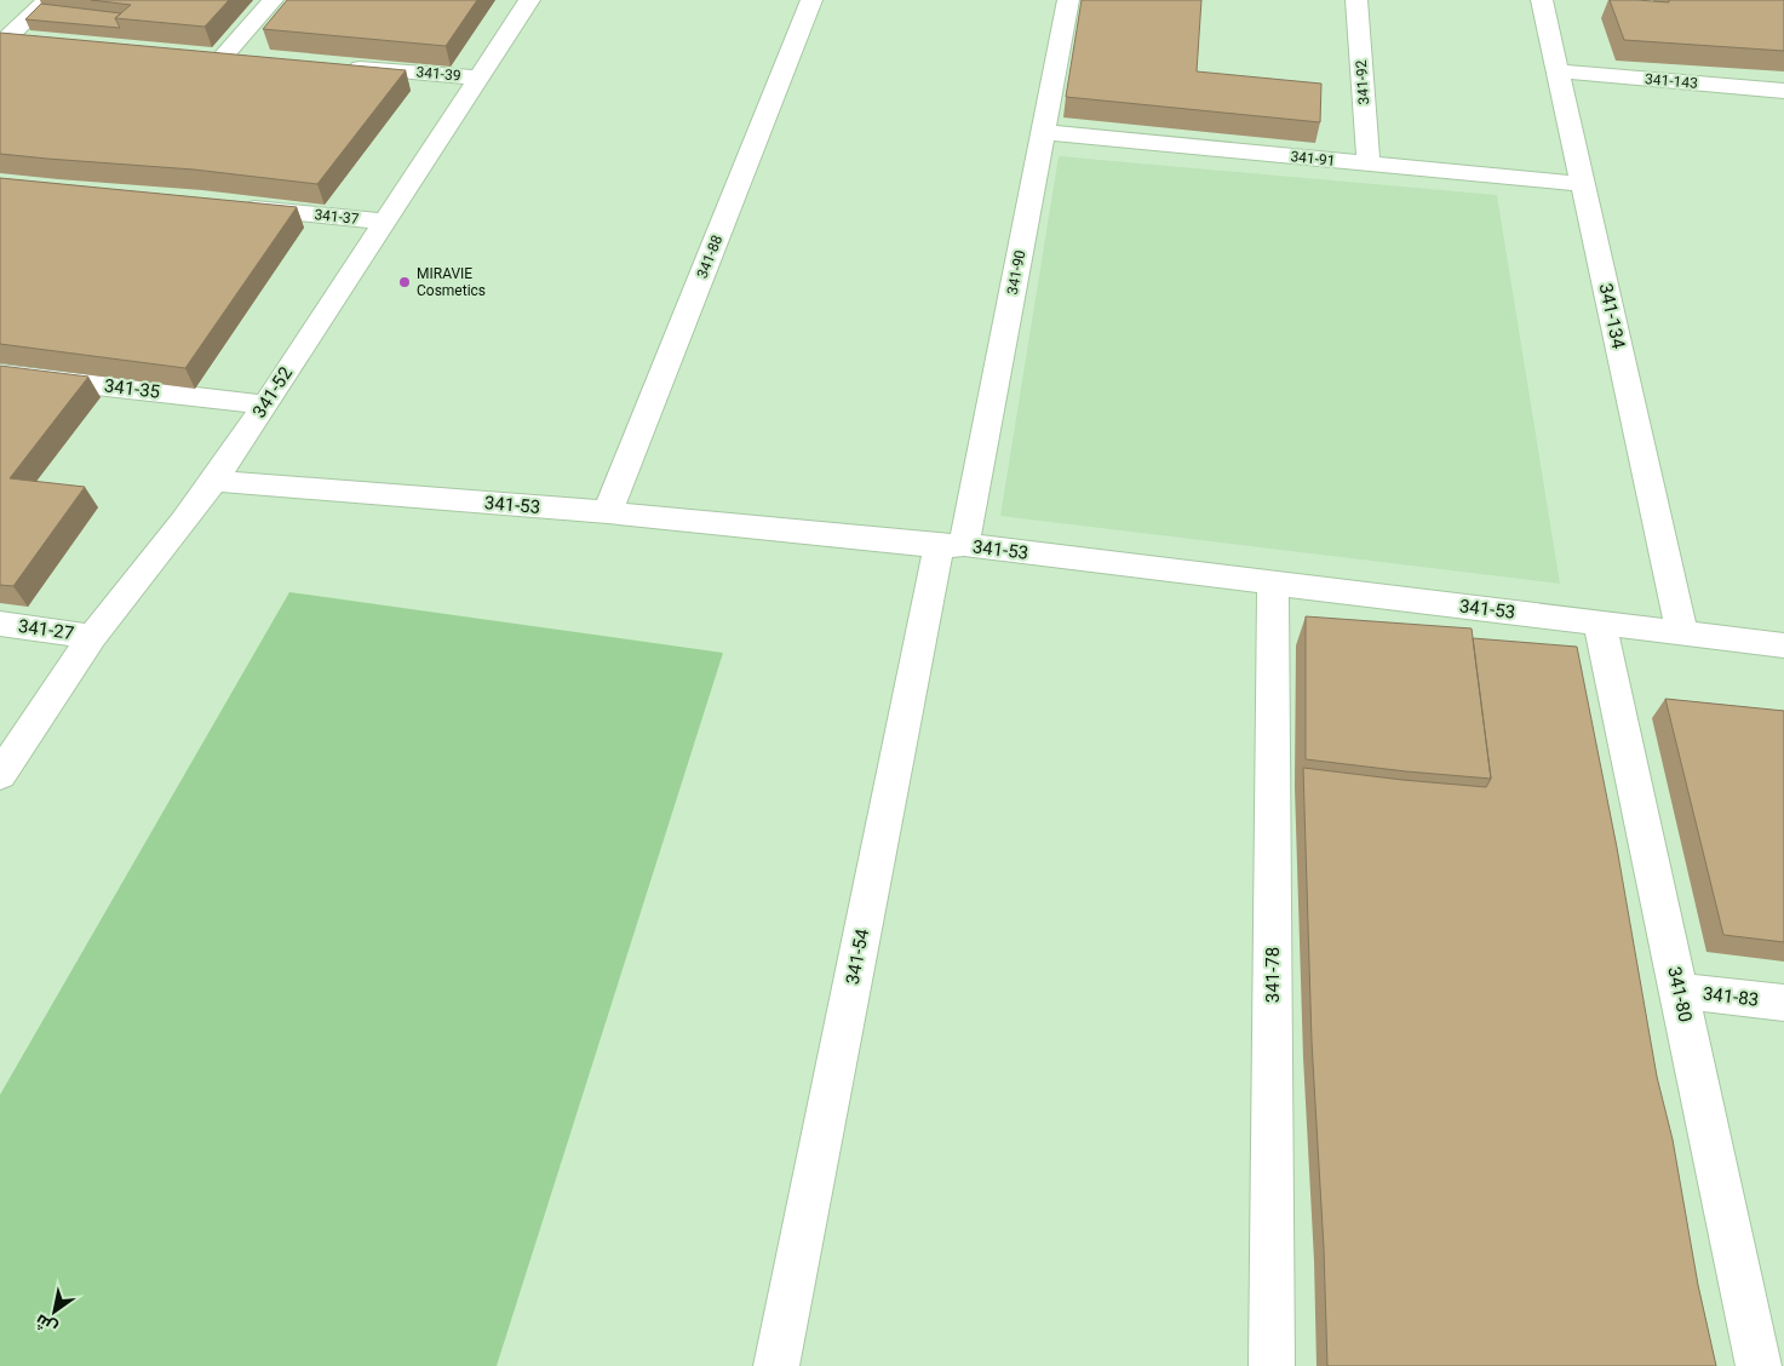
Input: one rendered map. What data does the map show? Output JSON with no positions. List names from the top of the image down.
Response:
{
  "streets": {
    "street": [
      "341-39",
      "341-143",
      "341-92",
      "341-91",
      "341-37",
      "341-88",
      "341-90",
      "341-134",
      "341-35",
      "341-52",
      "341-53",
      "341-27",
      "341-54",
      "341-78",
      "341-80",
      "341-83"
    ]
  },
  "crossings": [
    ["341-39", "341-52"],
    ["341-143", "341-134"],
    ["341-92", "341-91"],
    ["341-91", "341-90"],
    ["341-91", "341-134"],
    ["341-37", "341-52"],
    ["341-88", "341-53"],
    ["341-90", "341-53"],
    ["341-90", "341-54"],
    ["341-134", "341-53"],
    ["341-35", "341-52"],
    ["341-52", "341-53"],
    ["341-52", "341-27"],
    ["341-53", "341-54"],
    ["341-53", "341-78"],
    ["341-53", "341-80"],
    ["341-80", "341-83"]
  ],
  "places": ["MIRAVIE Cosmetics"],
  "north": "bottom left"
}
